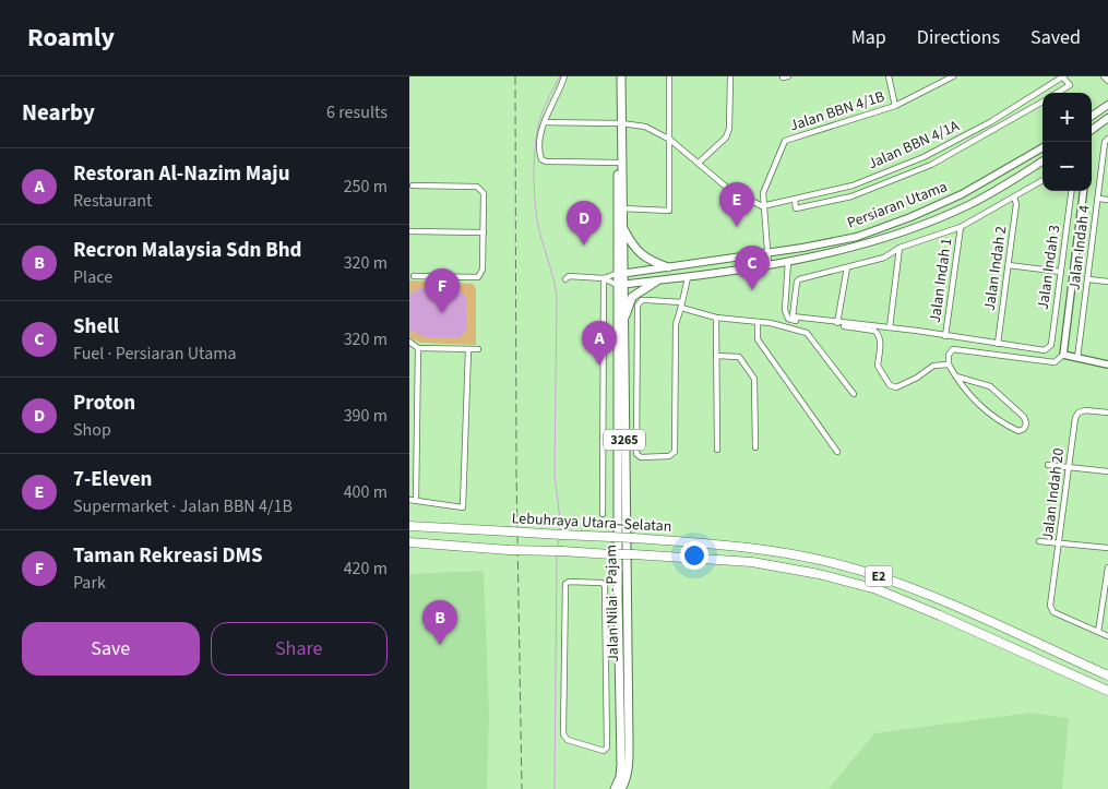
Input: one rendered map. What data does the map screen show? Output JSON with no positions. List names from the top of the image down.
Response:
{
  "streets": {
    "highway": ["Lebuhraya Utara–Selatan", "E2"],
    "main road": ["Persiaran Utama", "3265", "Jalan Nilai - Pajam"],
    "street": [
      "Jalan BBN 4/1B",
      "Jalan BBN 4/1A",
      "Jalan Indah 4",
      "Jalan Indah 3",
      "Jalan Indah 2",
      "Jalan Indah 1",
      "Jalan Indah 20"
    ]
  },
  "crossings": [
    ["Jalan BBN 4/1B", "Jalan BBN 4/1A"],
    ["Jalan BBN 4/1B", "Persiaran Utama"],
    ["Persiaran Utama", "3265"],
    ["Persiaran Utama", "Jalan Nilai - Pajam"],
    ["Jalan Indah 3", "Jalan Indah 2"],
    ["3265", "Jalan Nilai - Pajam"]
  ],
  "page": {
    "header": "Roamly",
    "nav": ["Map", "Directions", "Saved"],
    "heading": ["Nearby", "6 results"],
    "map_buttons": ["+", "−"],
    "list": [
      {
        "mark": "A",
        "name": "Restoran Al-Nazim Maju",
        "note": "Restaurant",
        "value": "250 m"
      },
      {
        "mark": "B",
        "name": "Recron Malaysia Sdn Bhd",
        "note": "Place",
        "value": "320 m"
      },
      {
        "mark": "C",
        "name": "Shell",
        "note": "Fuel · Persiaran Utama",
        "value": "320 m"
      },
      {
        "mark": "D",
        "name": "Proton",
        "note": "Shop",
        "value": "390 m"
      },
      {
        "mark": "E",
        "name": "7-Eleven",
        "note": "Supermarket · Jalan BBN 4/1B",
        "value": "400 m"
      },
      {
        "mark": "F",
        "name": "Taman Rekreasi DMS",
        "note": "Park",
        "value": "420 m"
      }
    ],
    "pins": [
      "E",
      "D",
      "C",
      "F",
      "A",
      "B"
    ],
    "buttons": ["Save", "Share"]
  }
}
